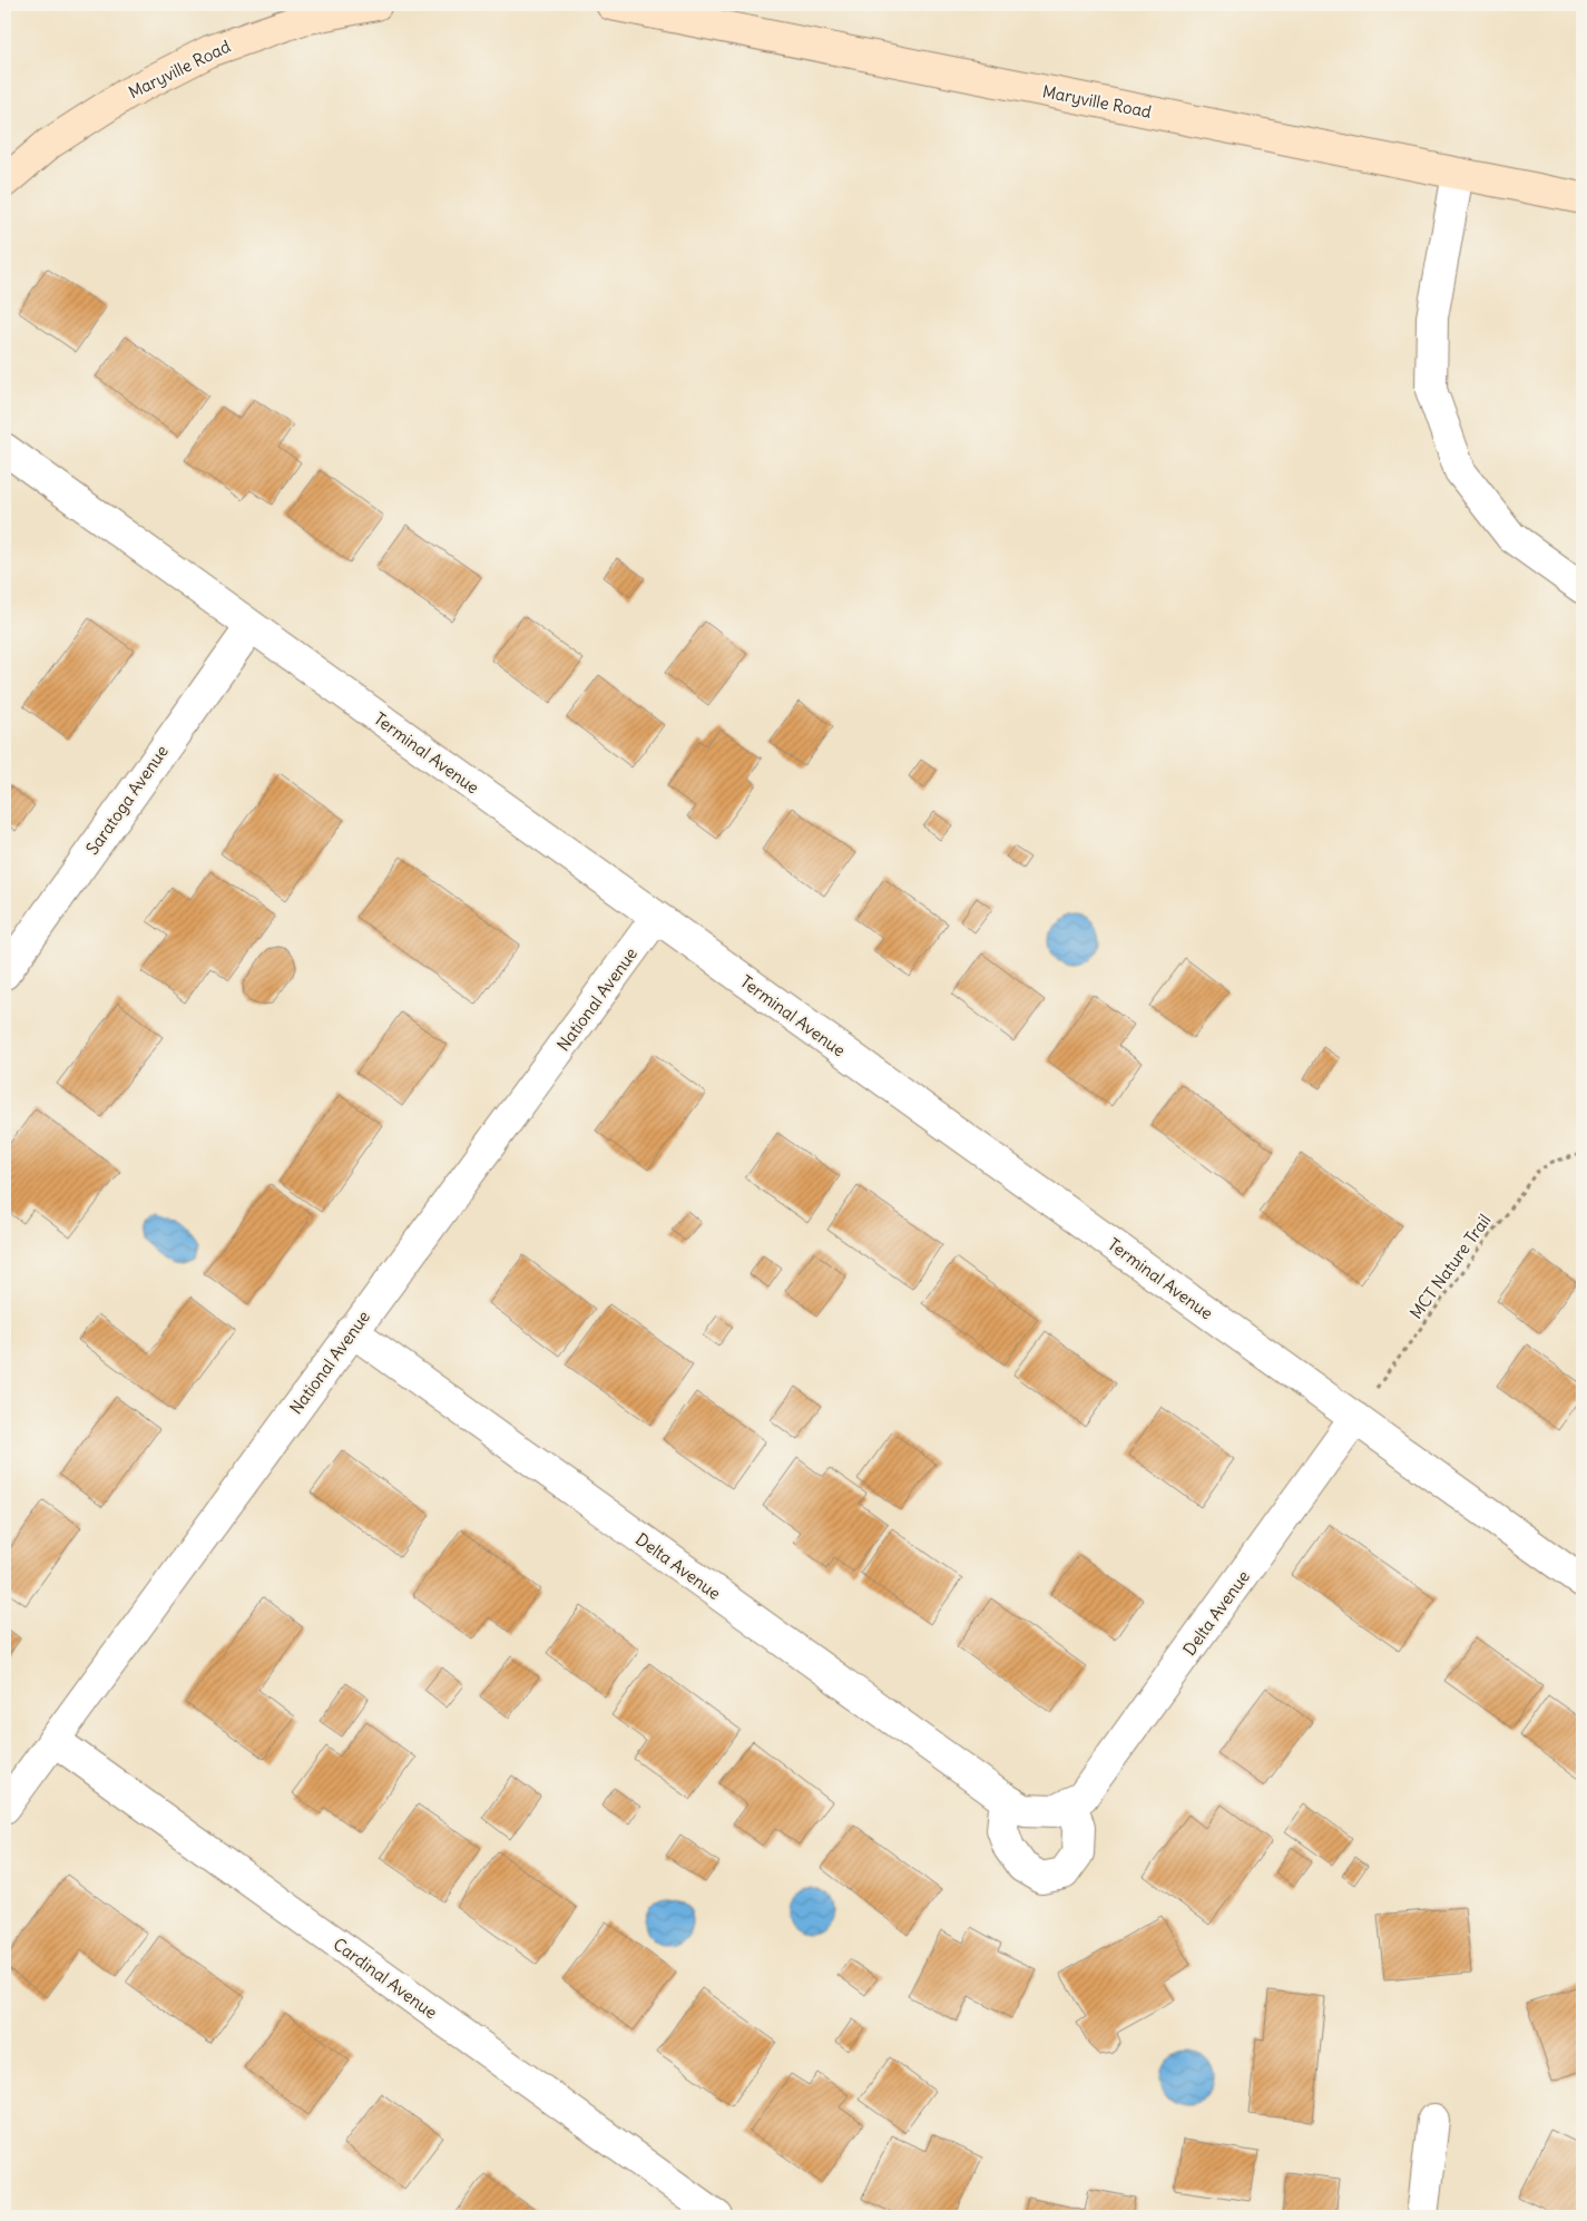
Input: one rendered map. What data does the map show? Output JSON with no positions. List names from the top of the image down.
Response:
{
  "streets": {
    "main road": ["Maryville Road"],
    "street": [
      "Terminal Avenue",
      "Saratoga Avenue",
      "National Avenue",
      "Delta Avenue",
      "Cardinal Avenue"
    ],
    "path": ["MCT Nature Trail"]
  },
  "crossings": [
    ["Terminal Avenue", "Saratoga Avenue"],
    ["Terminal Avenue", "National Avenue"],
    ["Terminal Avenue", "MCT Nature Trail"],
    ["Terminal Avenue", "Delta Avenue"],
    ["National Avenue", "Delta Avenue"],
    ["National Avenue", "Cardinal Avenue"],
    ["MCT Nature Trail", "Delta Avenue"]
  ]
}
